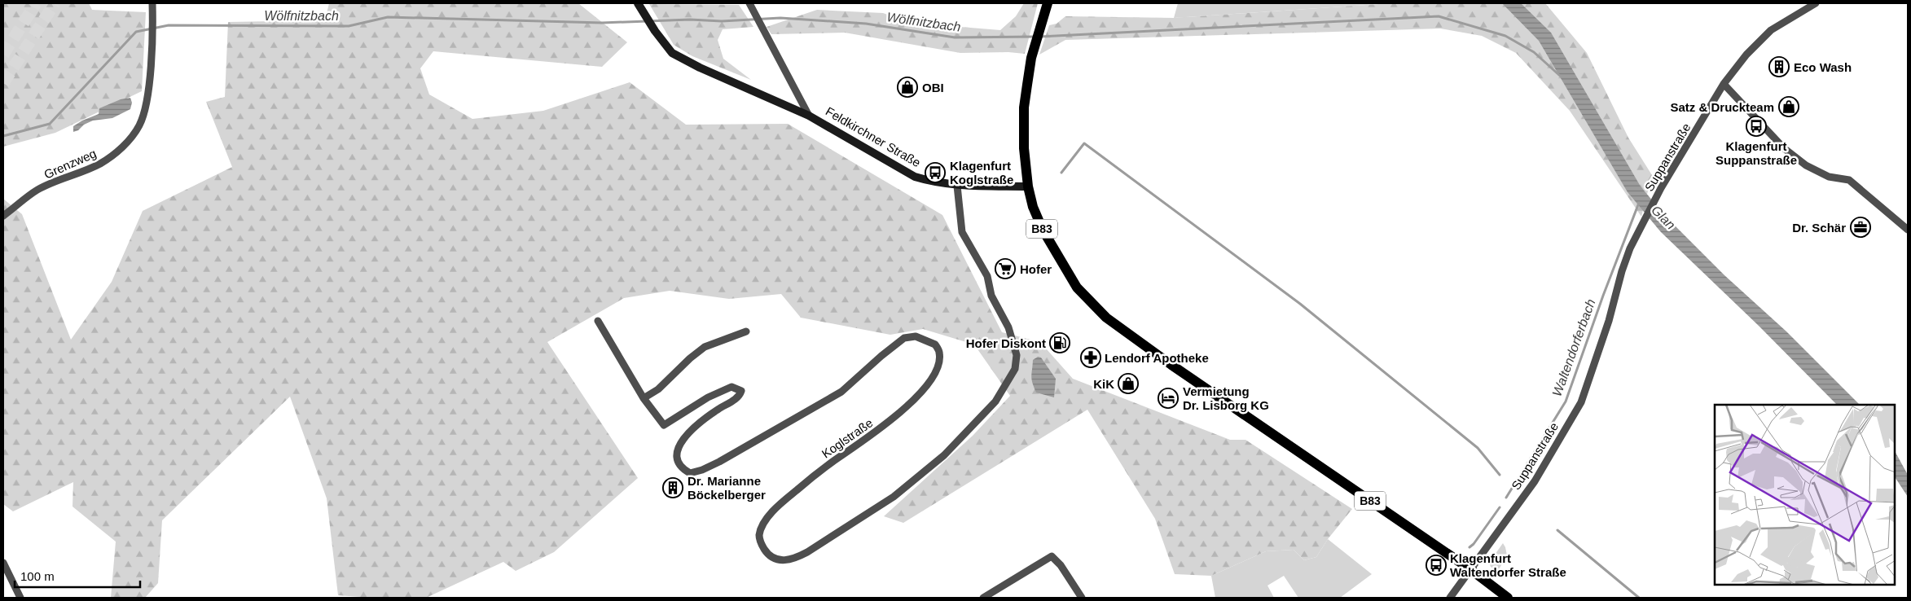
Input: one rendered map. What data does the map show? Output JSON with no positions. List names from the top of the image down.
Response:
{
  "streets": {
    "main road": ["B83"],
    "street": [
      "Feldkirchner Straße",
      "Suppanstraße",
      "Grenzweg",
      "Koglstraße"
    ]
  },
  "crossings": [
    ["Feldkirchner Straße", "B83"],
    ["Feldkirchner Straße", "Koglstraße"],
    ["Suppanstraße", "B83"]
  ],
  "water": ["Wölfnitzbach", "Glan", "Waltendorferbach"],
  "places": {
    "building": ["Eco Wash", "Dr. Marianne Böckelberger"],
    "shop": ["OBI", "Satz & Druckteam", "KiK"],
    "bus stop": ["Klagenfurt Suppanstraße", "Klagenfurt Koglstraße", "Klagenfurt Waltendorfer Straße"],
    "office": ["Dr. Schär"],
    "supermarket": ["Hofer"],
    "fuel station": ["Hofer Diskont"],
    "pharmacy": ["Lendorf Apotheke"],
    "hotel": ["Vermietung Dr. Lisborg KG"]
  },
  "scale_bar": "100 m"
}
